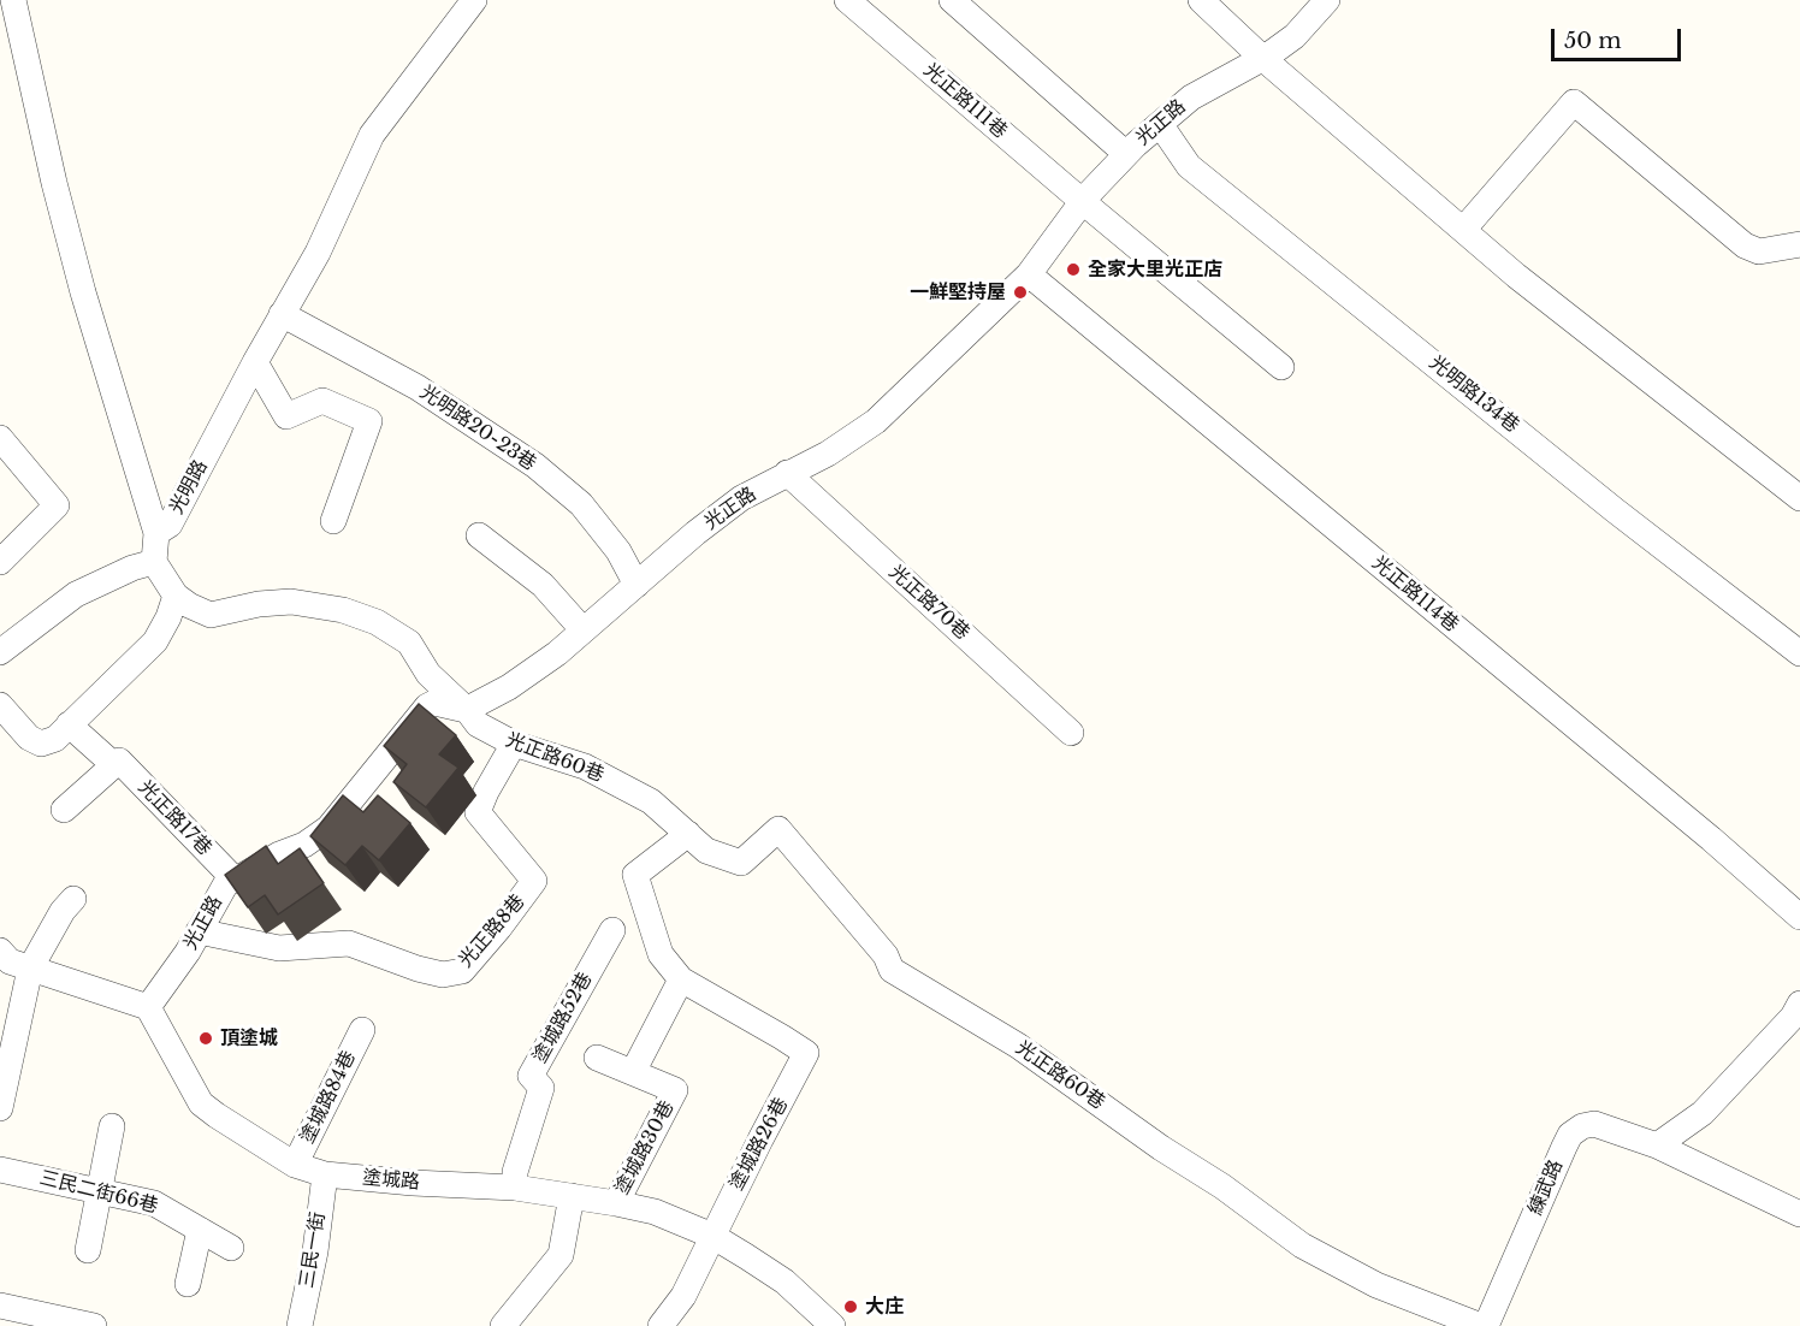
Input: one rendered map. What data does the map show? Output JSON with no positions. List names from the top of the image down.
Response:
{
  "streets": {
    "street": [
      "光正路111巷",
      "光正路",
      "光明路134巷",
      "光明路20-23巷",
      "光明路",
      "光正路114巷",
      "光正路70巷",
      "光正路60巷",
      "光正路17巷",
      "光正路8巷",
      "塗城路52巷",
      "塗城路84巷",
      "塗城路26巷",
      "塗城路30巷",
      "塗城路",
      "練武路",
      "三民二街66巷",
      "三民一街"
    ]
  },
  "crossings": [
    ["光正路111巷", "光正路"],
    ["光正路", "光明路134巷"],
    ["光正路", "光明路20-23巷"],
    ["光正路", "光正路114巷"],
    ["光正路", "光正路70巷"],
    ["光正路", "光正路60巷"],
    ["光正路", "光正路17巷"],
    ["光正路", "光正路8巷"],
    ["光正路", "塗城路"],
    ["光明路20-23巷", "光明路"],
    ["光正路60巷", "光正路8巷"],
    ["光正路60巷", "練武路"],
    ["塗城路52巷", "塗城路"],
    ["塗城路84巷", "塗城路"],
    ["塗城路26巷", "塗城路"],
    ["塗城路30巷", "塗城路"],
    ["塗城路", "三民一街"]
  ],
  "places": [
    "全家大里光正店",
    "一鮮堅持屋",
    "頂塗城",
    "大庄"
  ],
  "scale_bar": "50 m"
}
